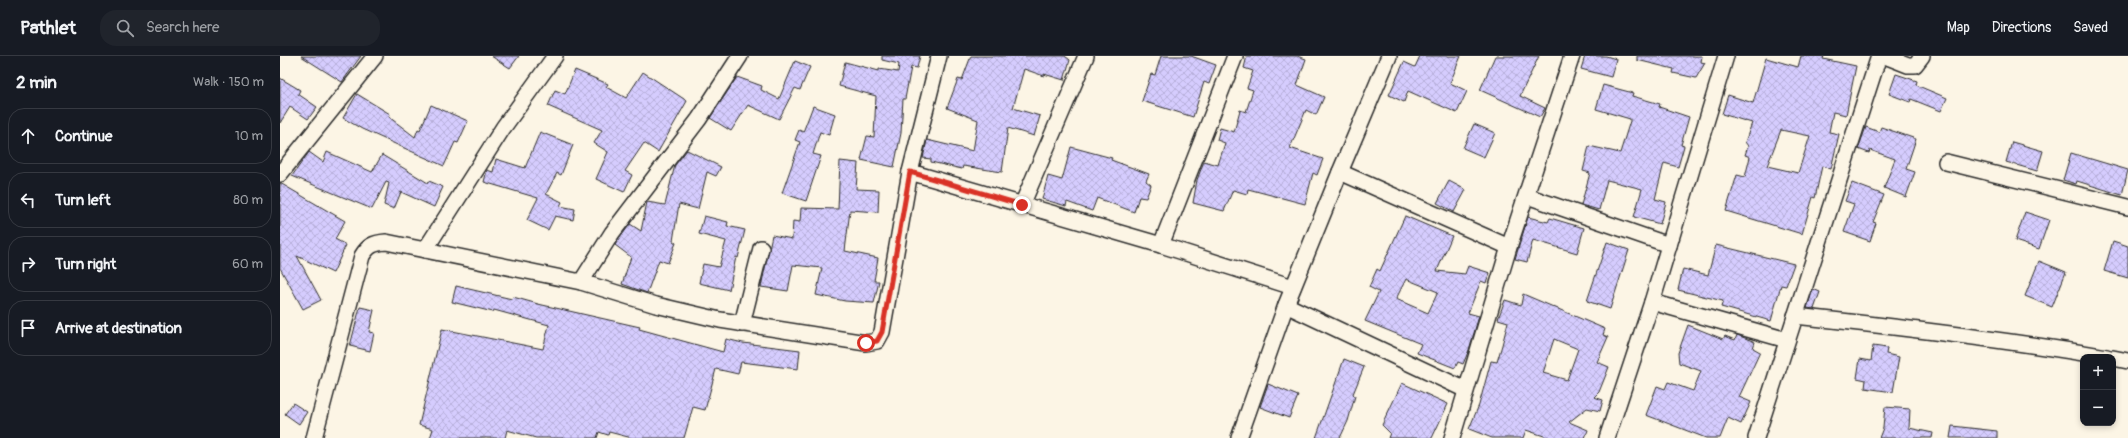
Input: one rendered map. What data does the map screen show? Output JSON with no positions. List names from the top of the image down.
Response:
{
  "page": {
    "header": "Pathlet",
    "search": "Search here",
    "nav": ["Map", "Directions", "Saved"],
    "heading": ["2 min", "Walk · 150 m"],
    "list": [
      ["Continue", "10 m"],
      ["Turn left", "80 m"],
      ["Turn right", "60 m"],
      "Arrive at destination"
    ],
    "map_buttons": ["+", "−"]
  }
}
